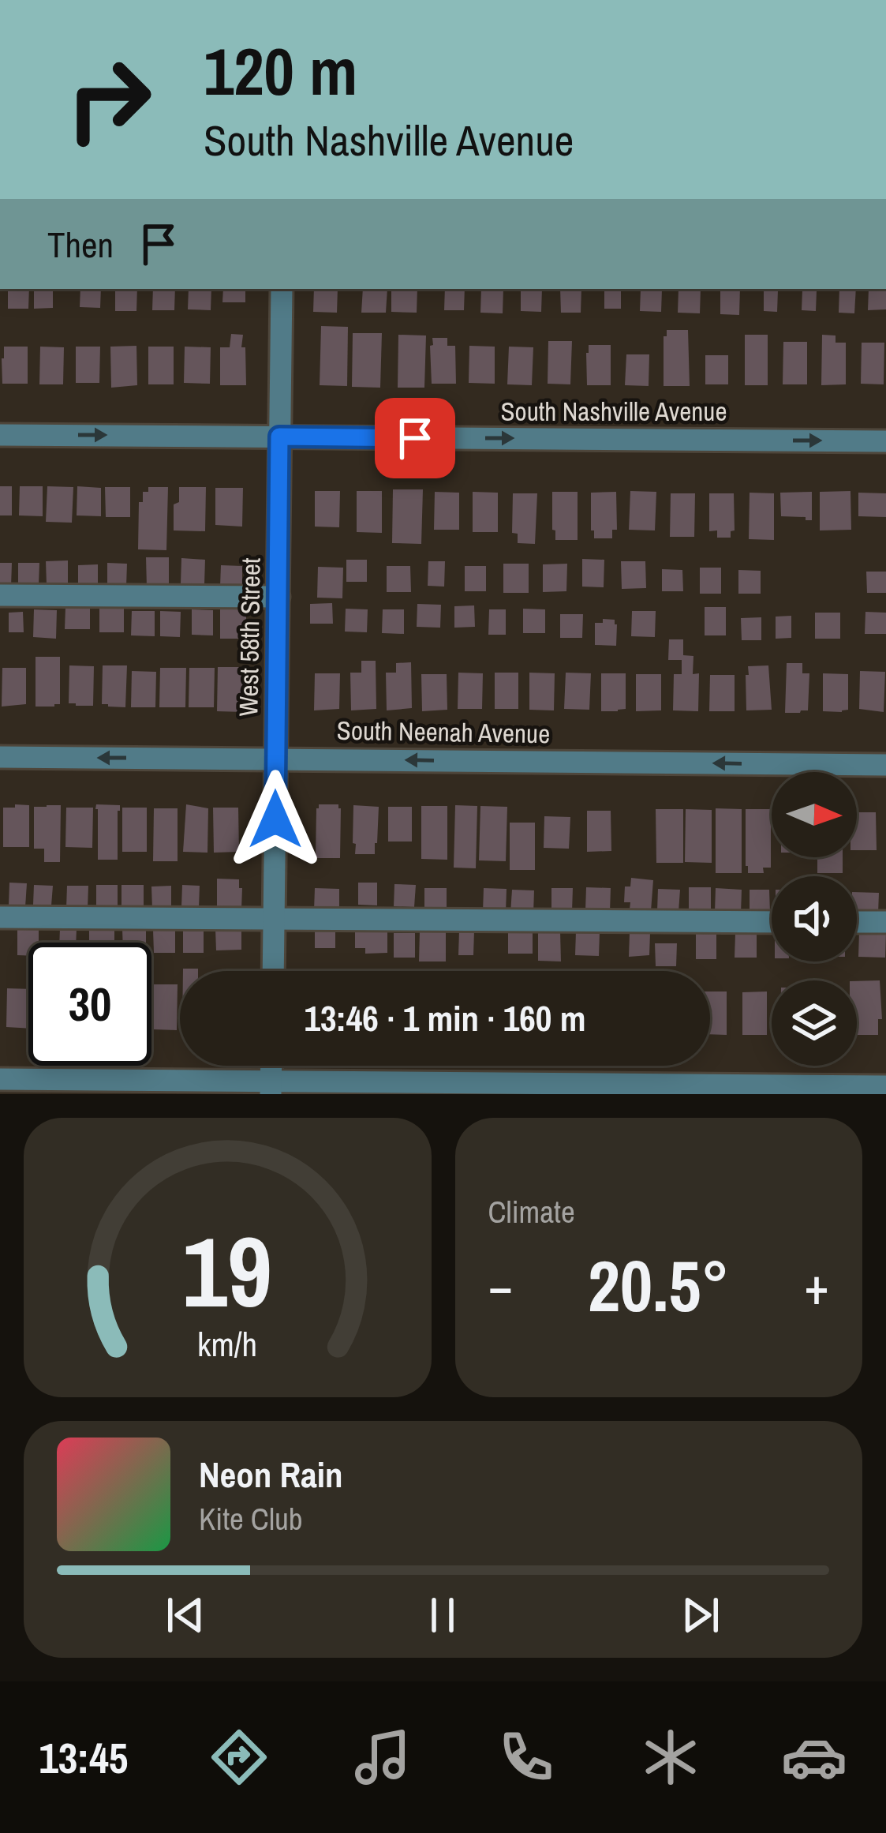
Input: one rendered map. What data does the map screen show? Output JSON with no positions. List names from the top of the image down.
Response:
{
  "streets": {
    "street": ["South Nashville Avenue", "West 58th Street", "South Neenah Avenue"]
  },
  "crossings": [
    ["South Nashville Avenue", "West 58th Street"],
    ["West 58th Street", "South Neenah Avenue"]
  ],
  "north": "right",
  "page": {
    "turn": ["120 m", "South Nashville Avenue"],
    "then": "Then",
    "limit": "30",
    "trip": "13:46 · 1 min · 160 m",
    "tile": "Climate",
    "heat": ["−", "20.5°", "+"],
    "song": ["Neon Rain", "Kite Club"],
    "tabs": "13:45",
    "gauge": ["19", "km/h"]
  }
}
